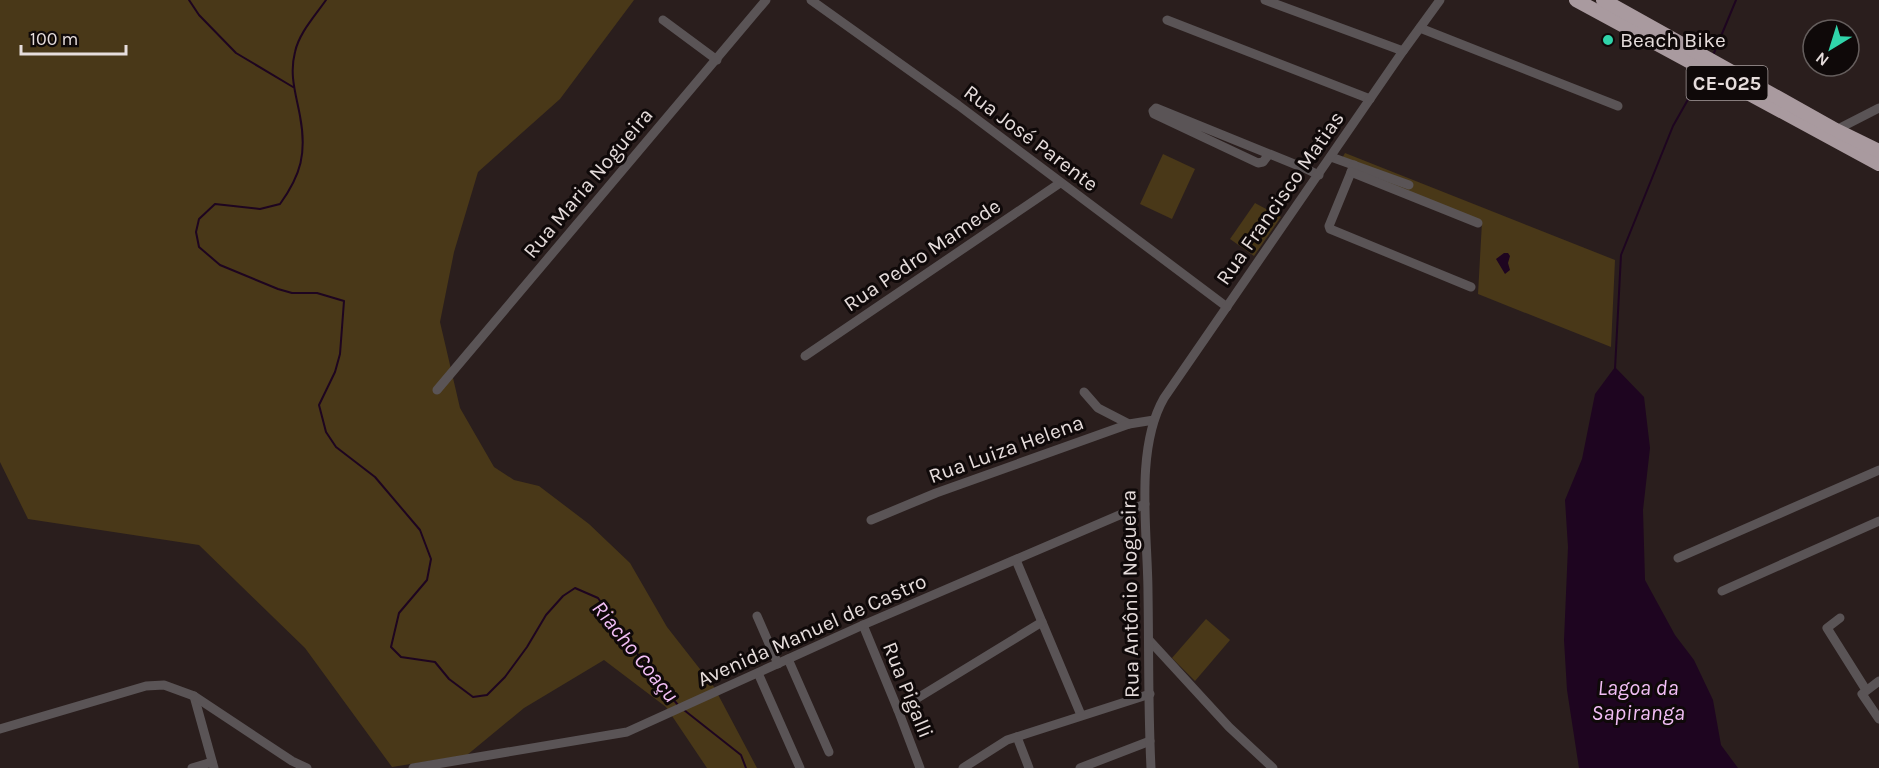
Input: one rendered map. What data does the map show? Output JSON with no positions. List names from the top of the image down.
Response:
{
  "streets": {
    "highway": ["CE-025"],
    "street": [
      "Rua José Parente",
      "Rua Maria Nogueira",
      "Rua Francisco Matias",
      "Rua Pedro Mamede",
      "Rua Luiza Helena",
      "Rua Antônio Nogueira",
      "Avenida Manuel de Castro",
      "Rua Pigalli"
    ]
  },
  "crossings": [
    ["Rua José Parente", "Rua Francisco Matias"],
    ["Rua José Parente", "Rua Pedro Mamede"],
    ["Rua Francisco Matias", "Rua Luiza Helena"],
    ["Rua Francisco Matias", "Rua Antônio Nogueira"],
    ["Rua Luiza Helena", "Rua Antônio Nogueira"],
    ["Rua Antônio Nogueira", "Avenida Manuel de Castro"],
    ["Avenida Manuel de Castro", "Rua Pigalli"]
  ],
  "water": ["Riacho Coaçu", "Lagoa da Sapiranga"],
  "places": ["Beach Bike"],
  "scale_bar": "100 m",
  "north": "bottom left"
}
